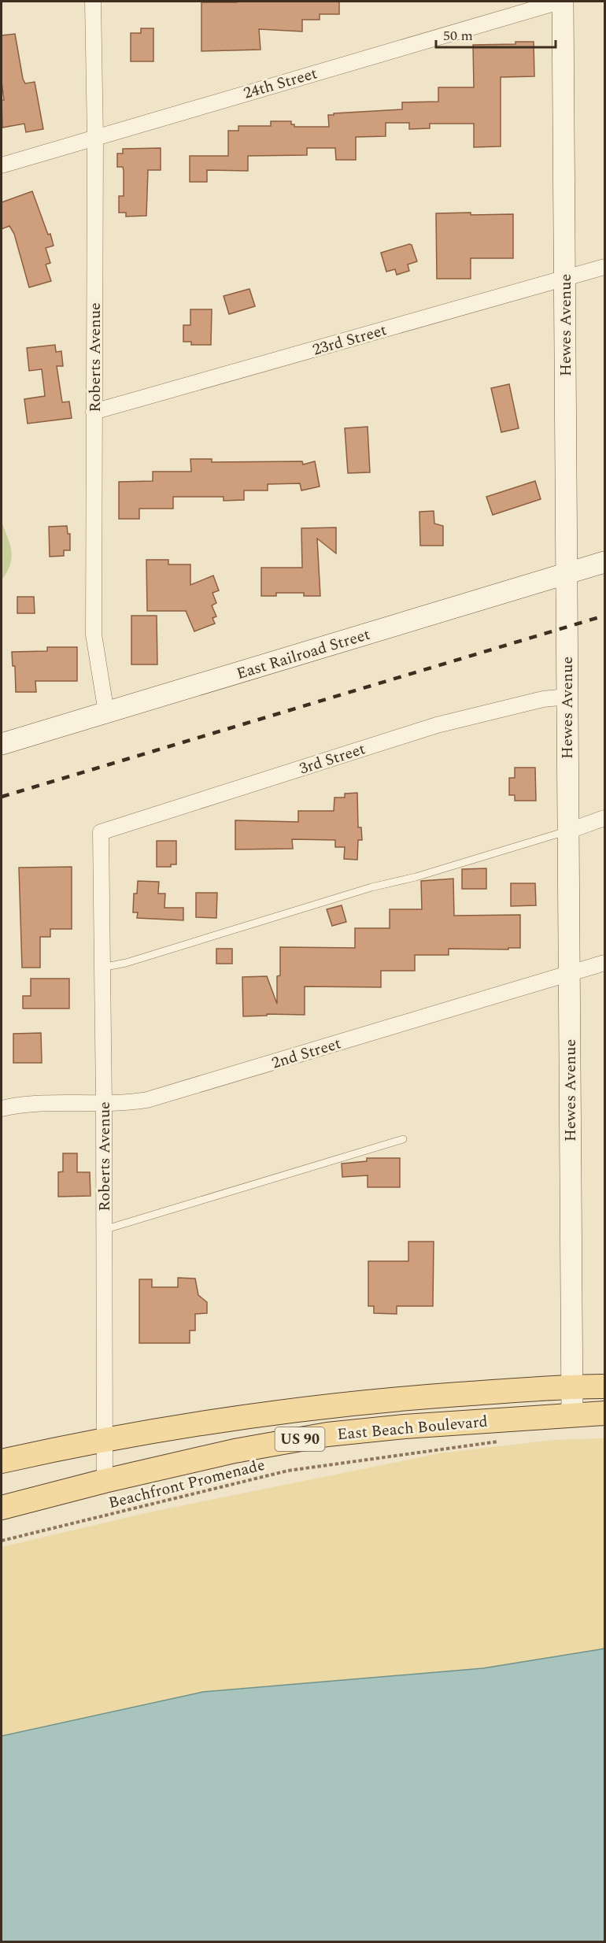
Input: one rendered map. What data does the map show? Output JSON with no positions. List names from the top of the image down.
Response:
{
  "streets": {
    "main road": [
      "Hewes Avenue",
      "East Railroad Street",
      "East Beach Boulevard",
      "US 90"
    ],
    "street": [
      "24th Street",
      "23rd Street",
      "Roberts Avenue",
      "3rd Street",
      "2nd Street"
    ],
    "path": ["Beachfront Promenade"]
  },
  "crossings": [
    ["24th Street", "Roberts Avenue"],
    ["Hewes Avenue", "23rd Street"],
    ["Hewes Avenue", "East Railroad Street"],
    ["Hewes Avenue", "3rd Street"],
    ["Hewes Avenue", "2nd Street"],
    ["Hewes Avenue", "East Beach Boulevard"],
    ["23rd Street", "Roberts Avenue"],
    ["Roberts Avenue", "East Railroad Street"],
    ["Roberts Avenue", "3rd Street"],
    ["Roberts Avenue", "2nd Street"],
    ["Roberts Avenue", "East Beach Boulevard"]
  ],
  "scale_bar": "50 m"
}
